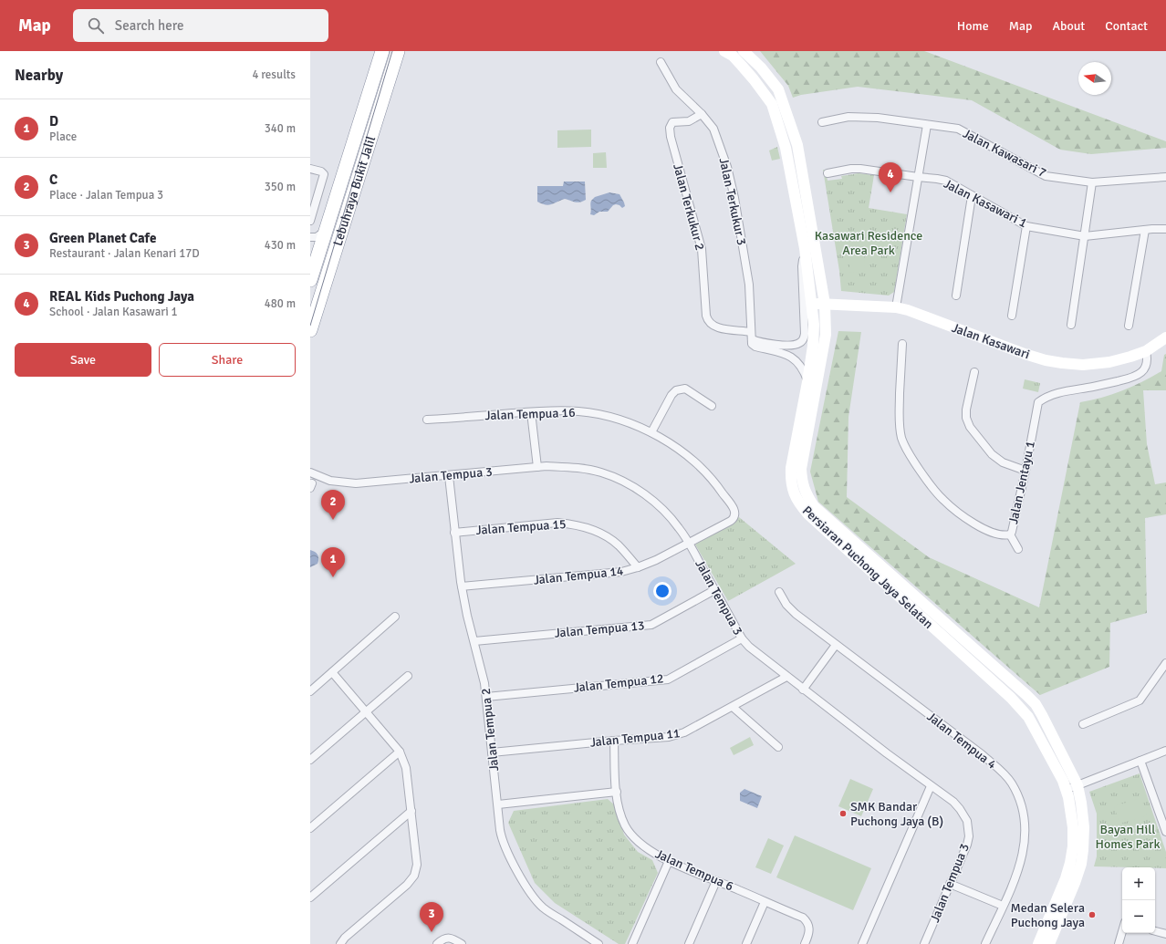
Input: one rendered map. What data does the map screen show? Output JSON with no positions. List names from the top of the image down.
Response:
{
  "streets": {
    "highway": ["Lebuhraya Bukit Jalil"],
    "main road": ["Jalan Kasawari", "Persiaran Puchong Jaya Selatan"],
    "street": [
      "Jalan Kawasari 7",
      "Jalan Terkukur 3",
      "Jalan Kasawari 1",
      "Jalan Terkukur 2",
      "Jalan Tempua 16",
      "Jalan Tempua 3",
      "Jalan Jentayu 1",
      "Jalan Tempua 15",
      "Jalan Tempua 14",
      "Jalan Tempua 13",
      "Jalan Tempua 12",
      "Jalan Tempua 2",
      "Jalan Tempua 11",
      "Jalan Tempua 4",
      "Jalan Tempua 6"
    ]
  },
  "crossings": [
    ["Jalan Terkukur 3", "Jalan Terkukur 2"],
    ["Jalan Kasawari", "Jalan Jentayu 1"],
    ["Jalan Kasawari", "Persiaran Puchong Jaya Selatan"],
    ["Jalan Tempua 16", "Jalan Tempua 3"],
    ["Jalan Tempua 16", "Jalan Tempua 14"],
    ["Jalan Tempua 3", "Jalan Tempua 14"],
    ["Jalan Tempua 3", "Jalan Tempua 13"],
    ["Jalan Tempua 3", "Jalan Tempua 12"],
    ["Jalan Tempua 3", "Jalan Tempua 2"],
    ["Jalan Tempua 3", "Jalan Tempua 11"],
    ["Jalan Tempua 15", "Jalan Tempua 14"],
    ["Jalan Tempua 15", "Jalan Tempua 2"],
    ["Jalan Tempua 14", "Jalan Tempua 2"],
    ["Jalan Tempua 13", "Jalan Tempua 2"],
    ["Jalan Tempua 12", "Jalan Tempua 2"],
    ["Jalan Tempua 2", "Jalan Tempua 11"],
    ["Jalan Tempua 11", "Jalan Tempua 6"]
  ],
  "parks": ["Kasawari Residence Area Park", "Bayan Hill Homes Park"],
  "places": ["SMK Bandar Puchong Jaya (B)", "Medan Selera Puchong Jaya"],
  "north": "left",
  "page": {
    "header": "Map",
    "search": "Search here",
    "nav": [
      "Home",
      "Map",
      "About",
      "Contact"
    ],
    "heading": ["Nearby", "4 results"],
    "list": [
      {
        "mark": "1",
        "name": "D",
        "note": "Place",
        "value": "340 m"
      },
      {
        "mark": "2",
        "name": "C",
        "note": "Place · Jalan Tempua 3",
        "value": "350 m"
      },
      {
        "mark": "3",
        "name": "Green Planet Cafe",
        "note": "Restaurant · Jalan Kenari 17D",
        "value": "430 m"
      },
      {
        "mark": "4",
        "name": "REAL Kids Puchong Jaya",
        "note": "School · Jalan Kasawari 1",
        "value": "480 m"
      }
    ],
    "pins": [
      "4",
      "2",
      "1",
      "3"
    ],
    "buttons": ["Save", "Share"],
    "map_buttons": ["+", "−"]
  }
}
